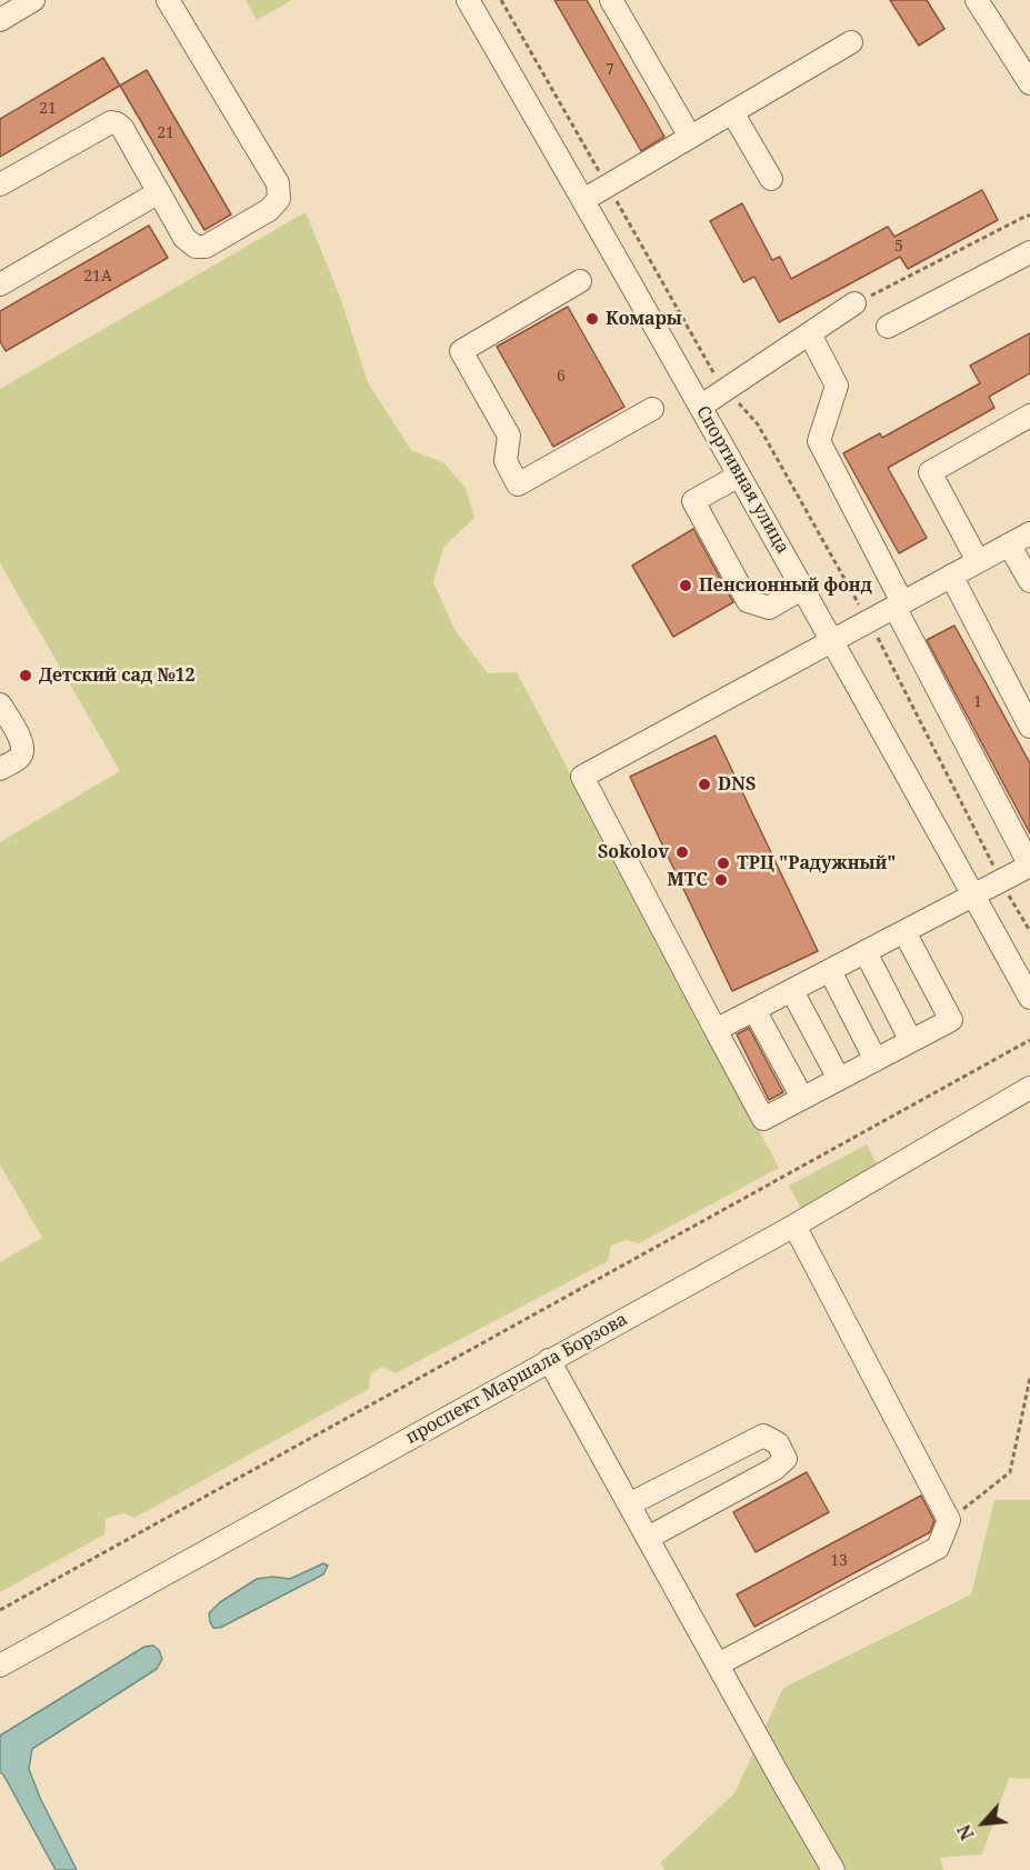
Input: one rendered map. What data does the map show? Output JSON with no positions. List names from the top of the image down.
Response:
{
  "streets": {
    "street": ["Спортивная улица", "проспект Маршала Борзова"]
  },
  "places": [
    "Комары",
    "Пенсионный фонд",
    "Детский сад №12",
    "DNS",
    "Sokolov",
    "ТРЦ \"Радужный\"",
    "МТС"
  ],
  "house_numbers": [
    "7",
    "21",
    "21",
    "5",
    "21А",
    "6",
    "1",
    "13"
  ],
  "north": "bottom left"
}
